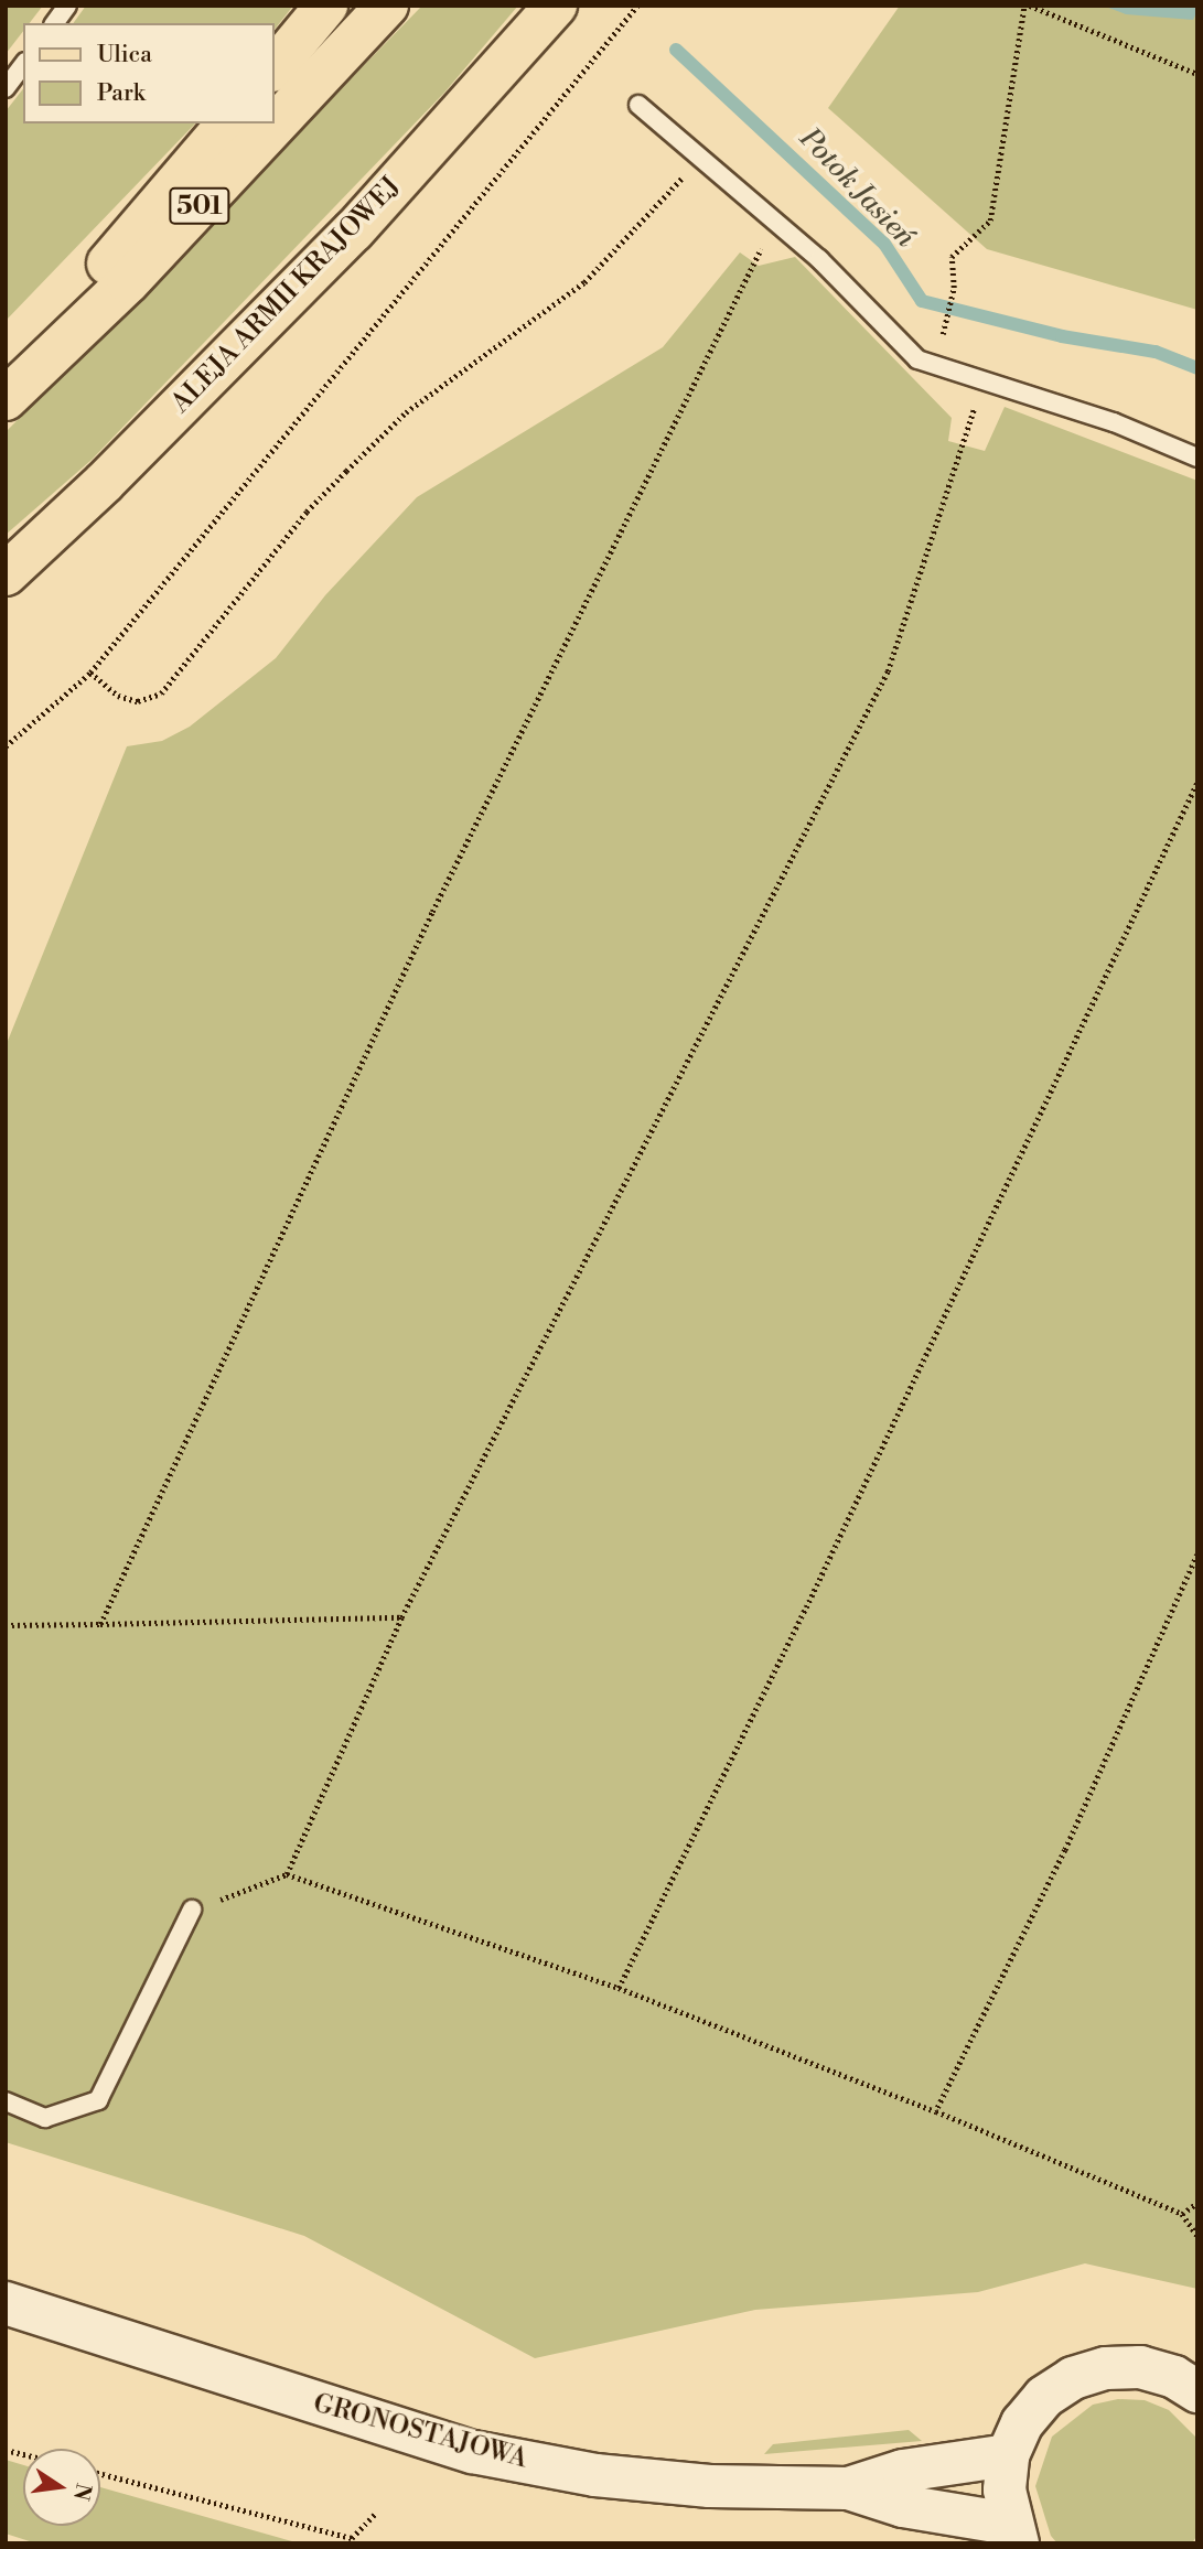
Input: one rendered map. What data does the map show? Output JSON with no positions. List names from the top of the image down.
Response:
{
  "streets": {
    "main road": ["501", "ALEJA ARMII KRAJOWEJ"],
    "street": ["GRONOSTAJOWA"]
  },
  "water": ["Potok Jasień"],
  "legend": ["Ulica", "Park"],
  "north": "right"
}
